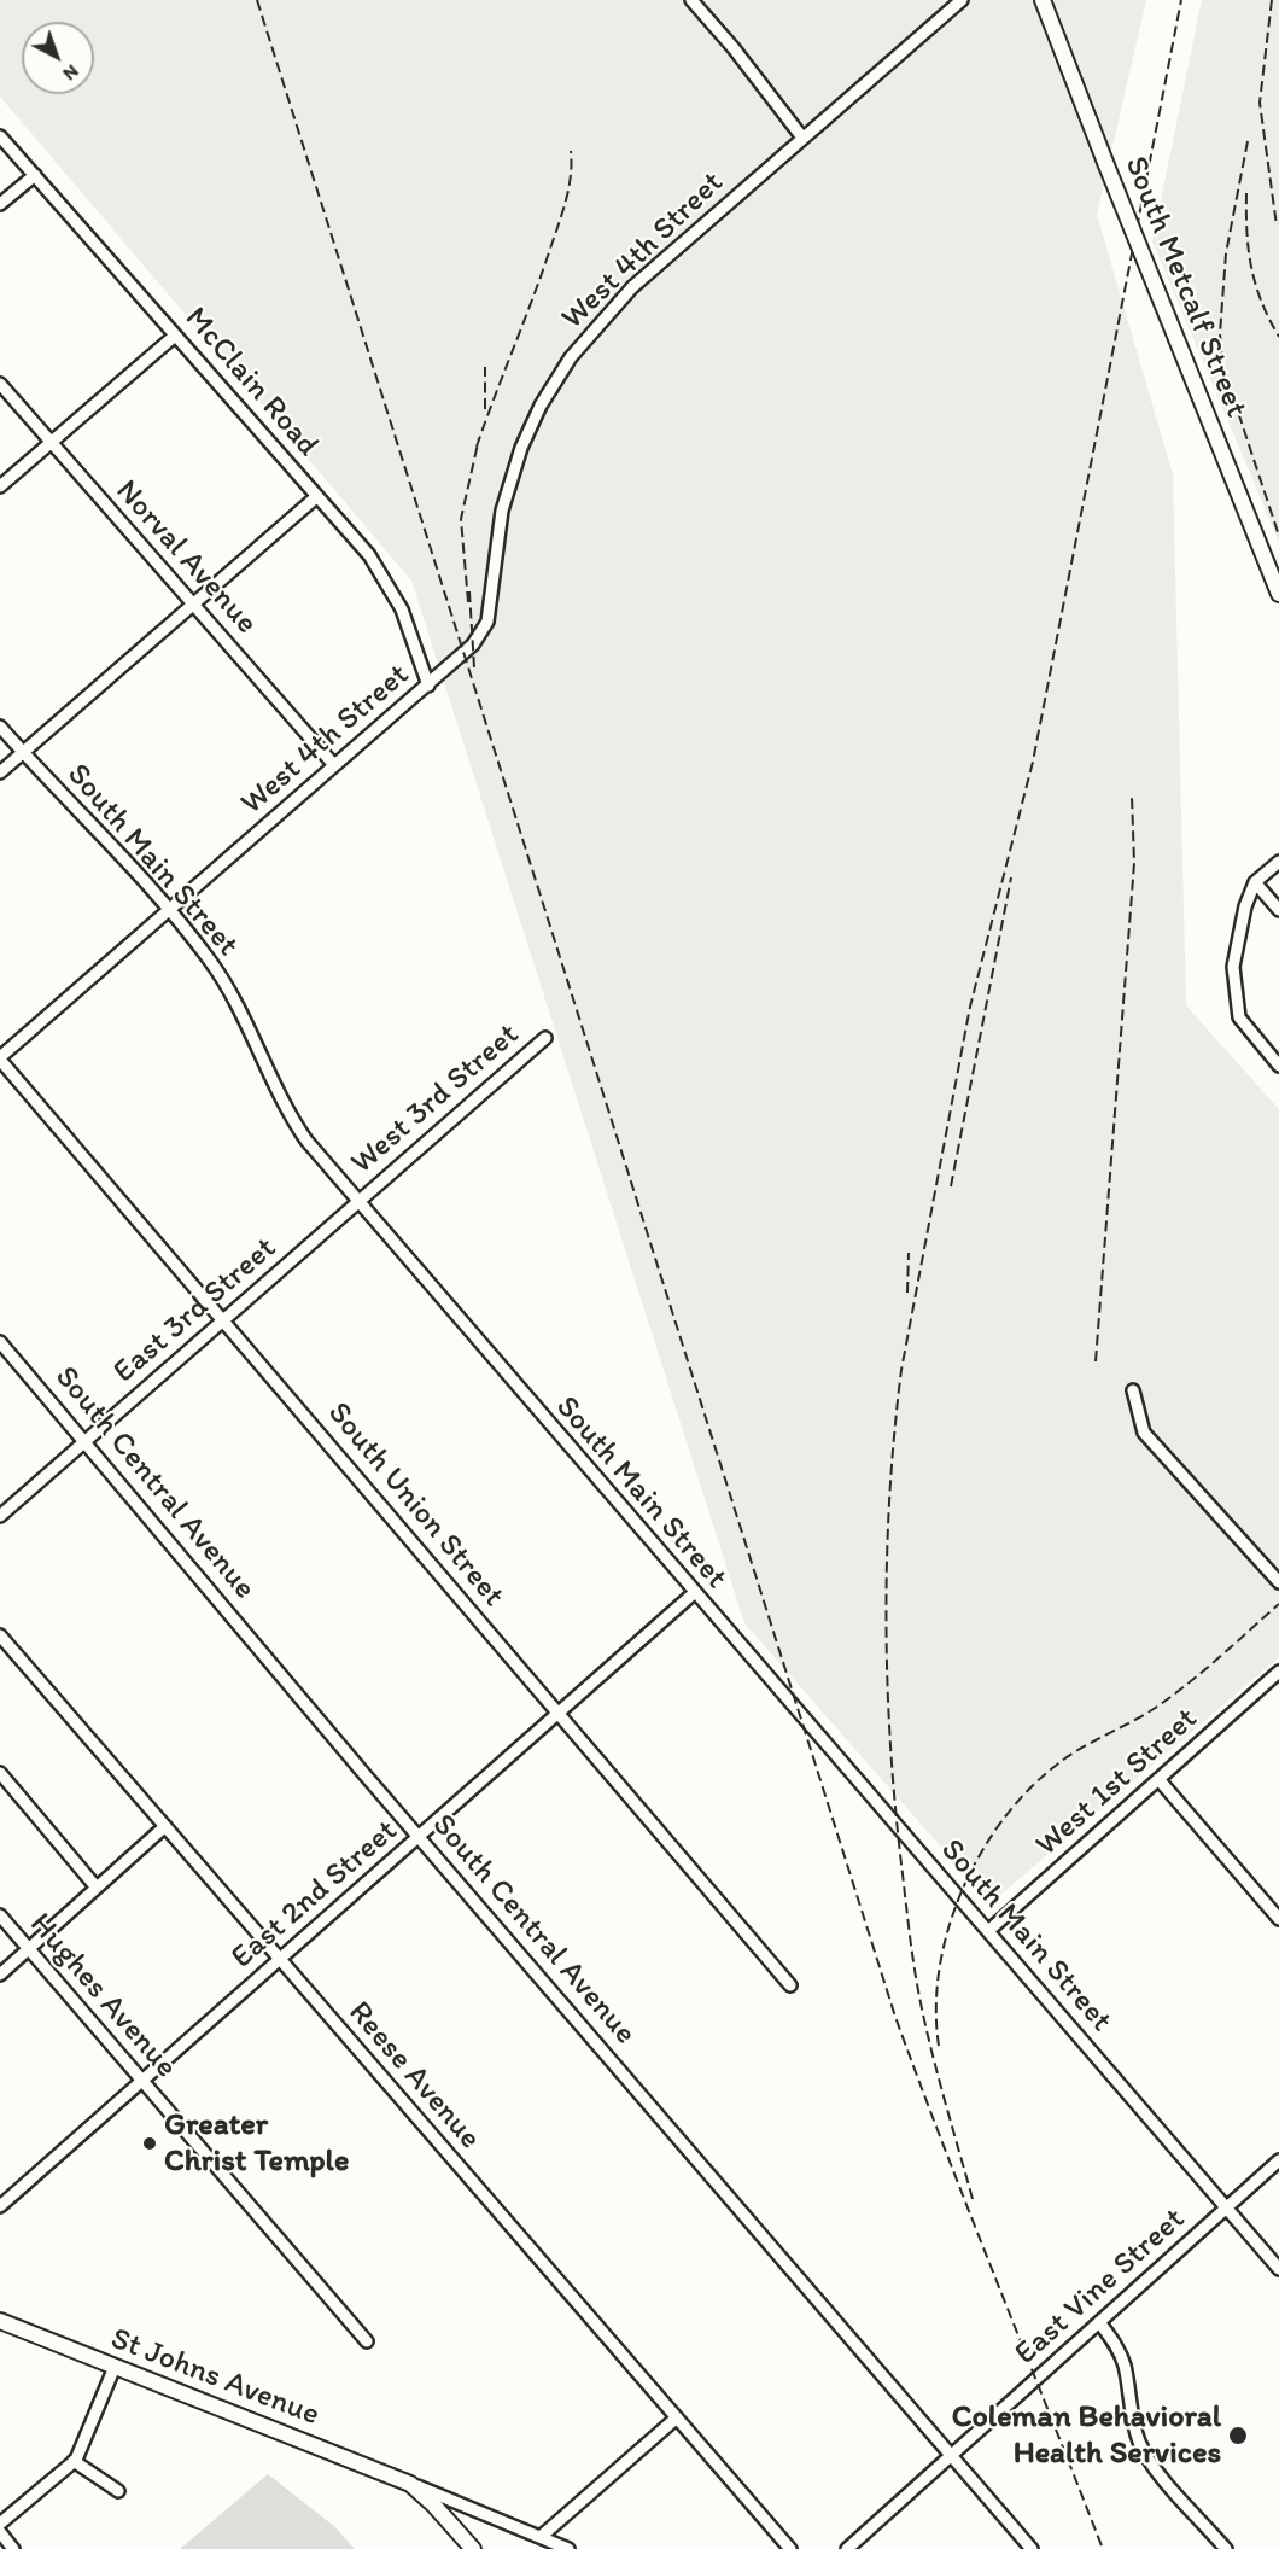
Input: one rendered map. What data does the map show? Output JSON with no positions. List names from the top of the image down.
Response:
{
  "streets": {
    "main road": ["South Metcalf Street", "St Johns Avenue"],
    "street": [
      "West 4th Street",
      "McClain Road",
      "Norval Avenue",
      "South Main Street",
      "West 3rd Street",
      "East 3rd Street",
      "South Central Avenue",
      "South Union Street",
      "West 1st Street",
      "East 2nd Street",
      "Hughes Avenue",
      "Reese Avenue",
      "East Vine Street"
    ]
  },
  "crossings": [
    ["West 4th Street", "McClain Road"],
    ["West 4th Street", "Norval Avenue"],
    ["West 4th Street", "South Main Street"],
    ["West 4th Street", "South Union Street"],
    ["South Main Street", "West 3rd Street"],
    ["South Main Street", "East 3rd Street"],
    ["South Main Street", "West 1st Street"],
    ["South Main Street", "East 2nd Street"],
    ["South Main Street", "East Vine Street"],
    ["West 3rd Street", "East 3rd Street"],
    ["East 3rd Street", "South Central Avenue"],
    ["East 3rd Street", "South Union Street"],
    ["South Central Avenue", "East 2nd Street"],
    ["South Central Avenue", "East Vine Street"],
    ["South Union Street", "East 2nd Street"],
    ["East 2nd Street", "Hughes Avenue"],
    ["East 2nd Street", "Reese Avenue"]
  ],
  "places": ["Greater Christ Temple", "Coleman Behavioral Health Services"],
  "north": "bottom right"
}
